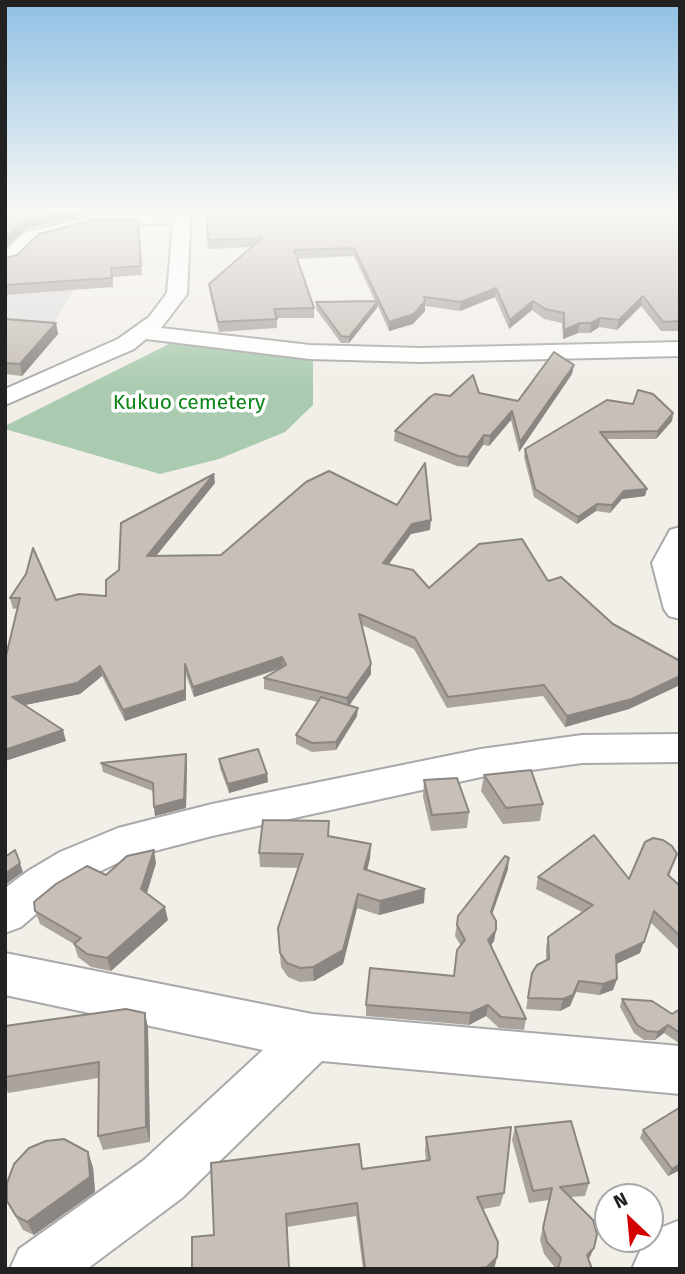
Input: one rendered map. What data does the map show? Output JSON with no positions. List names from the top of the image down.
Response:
{
  "parks": ["Kukuo cemetery"],
  "north": "top left"
}
